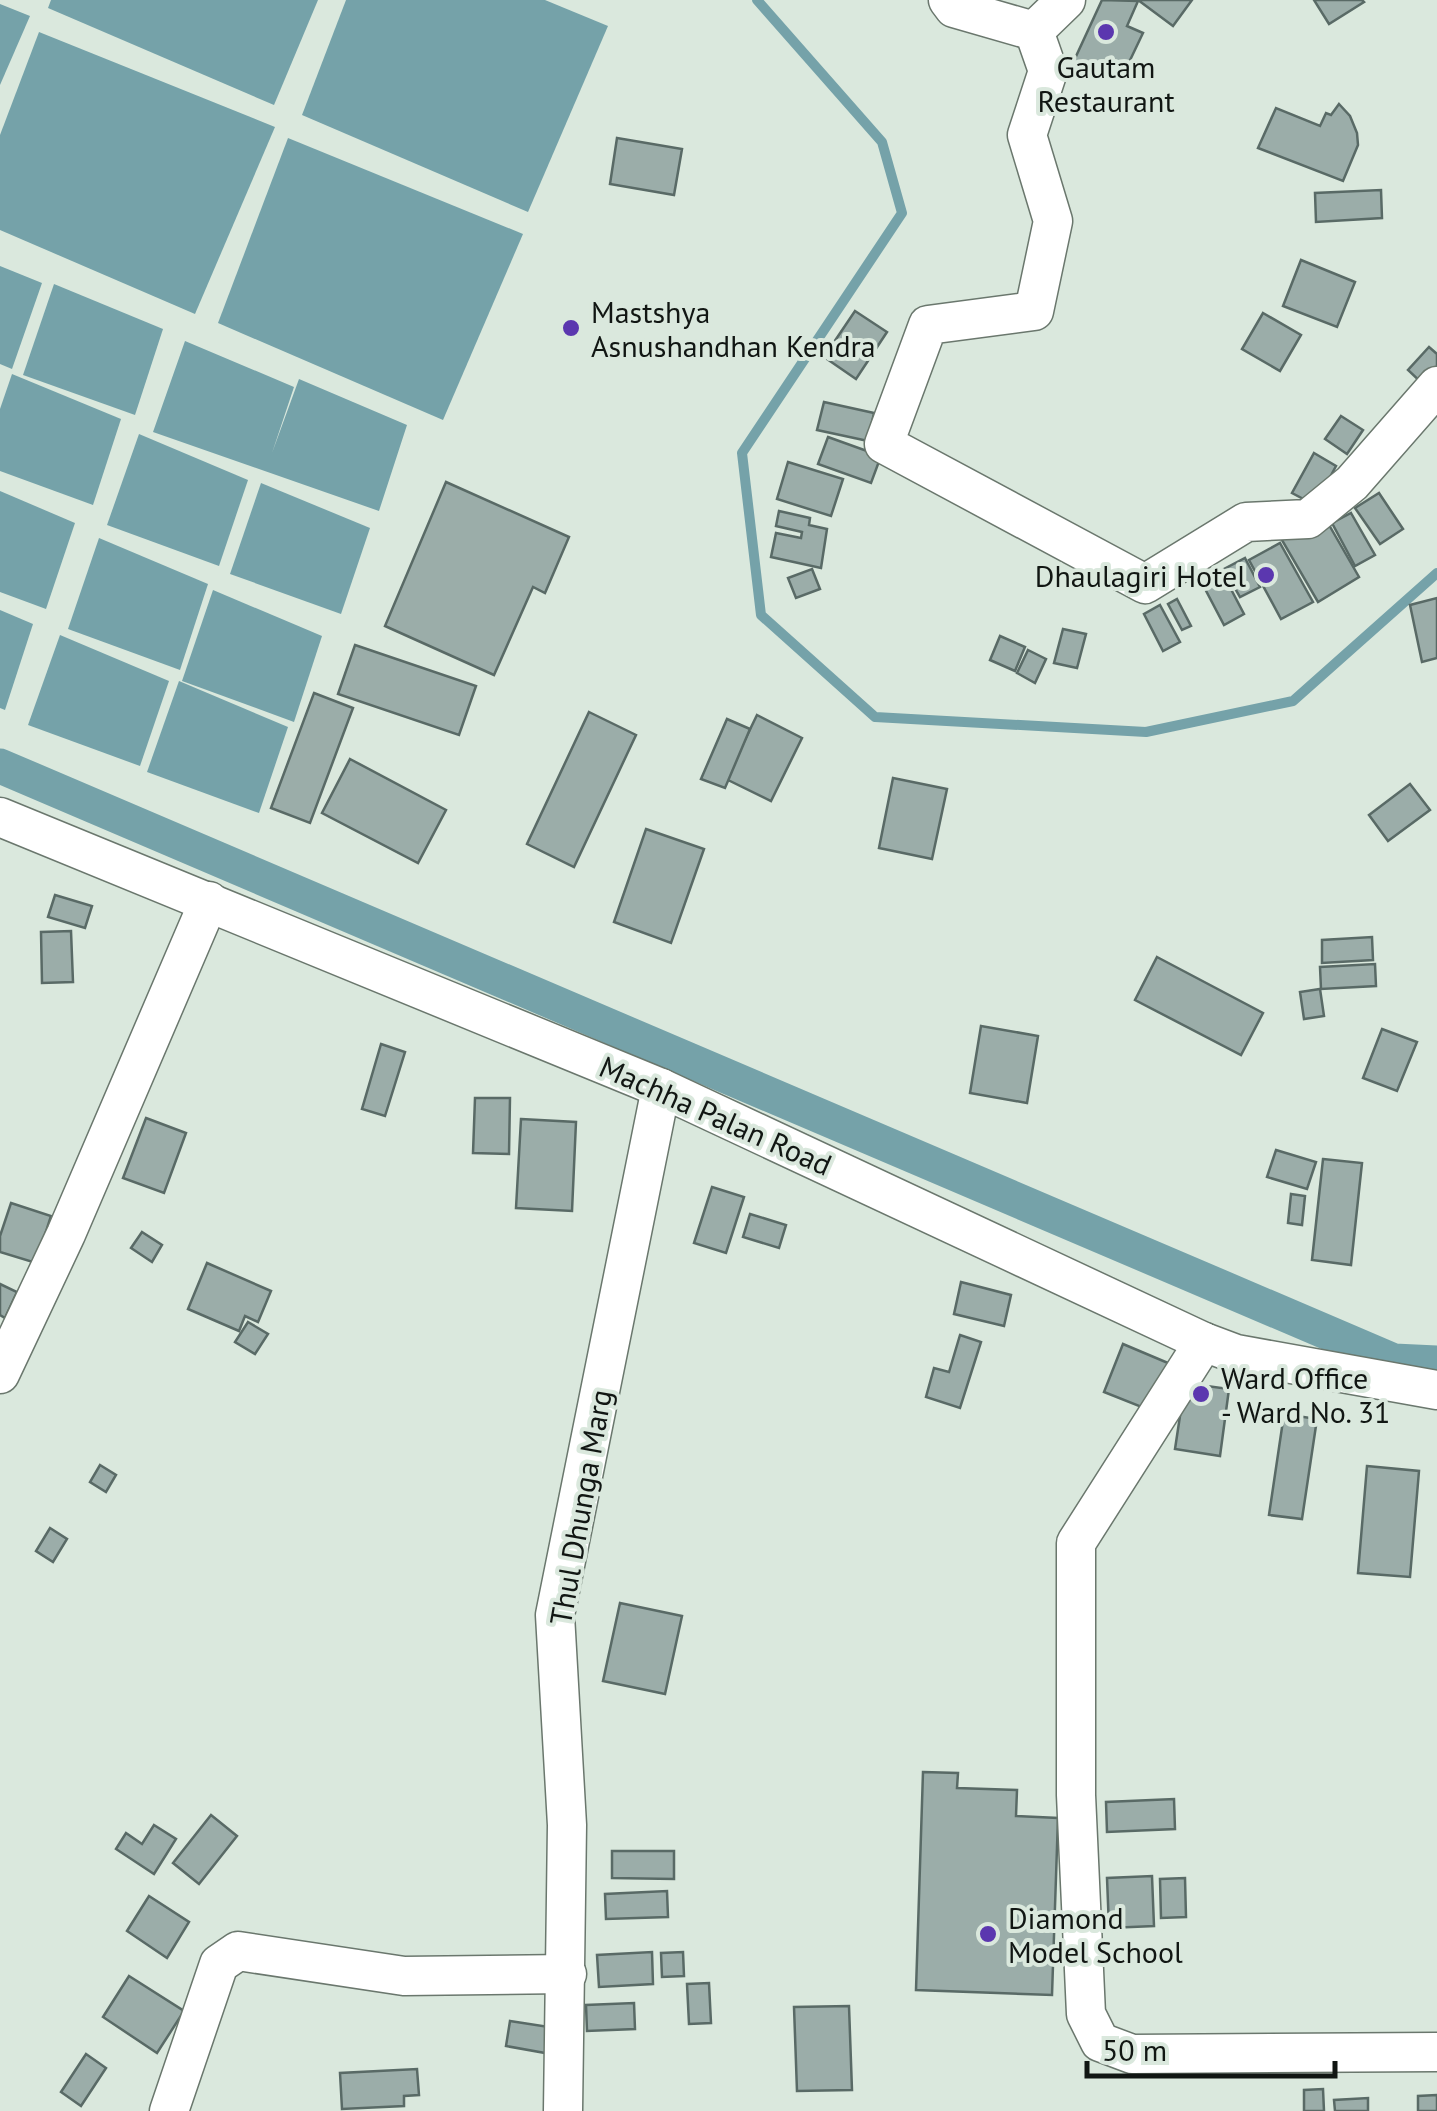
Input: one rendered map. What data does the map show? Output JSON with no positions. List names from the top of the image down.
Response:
{
  "streets": {
    "street": ["Machha Palan Road", "Thul Dhunga Marg"]
  },
  "crossings": [
    ["Machha Palan Road", "Thul Dhunga Marg"]
  ],
  "places": [
    "Gautam Restaurant",
    "Mastshya Asnushandhan Kendra",
    "Dhaulagiri Hotel",
    "Ward Office - Ward No. 31",
    "Diamond Model School"
  ],
  "scale_bar": "50 m"
}
